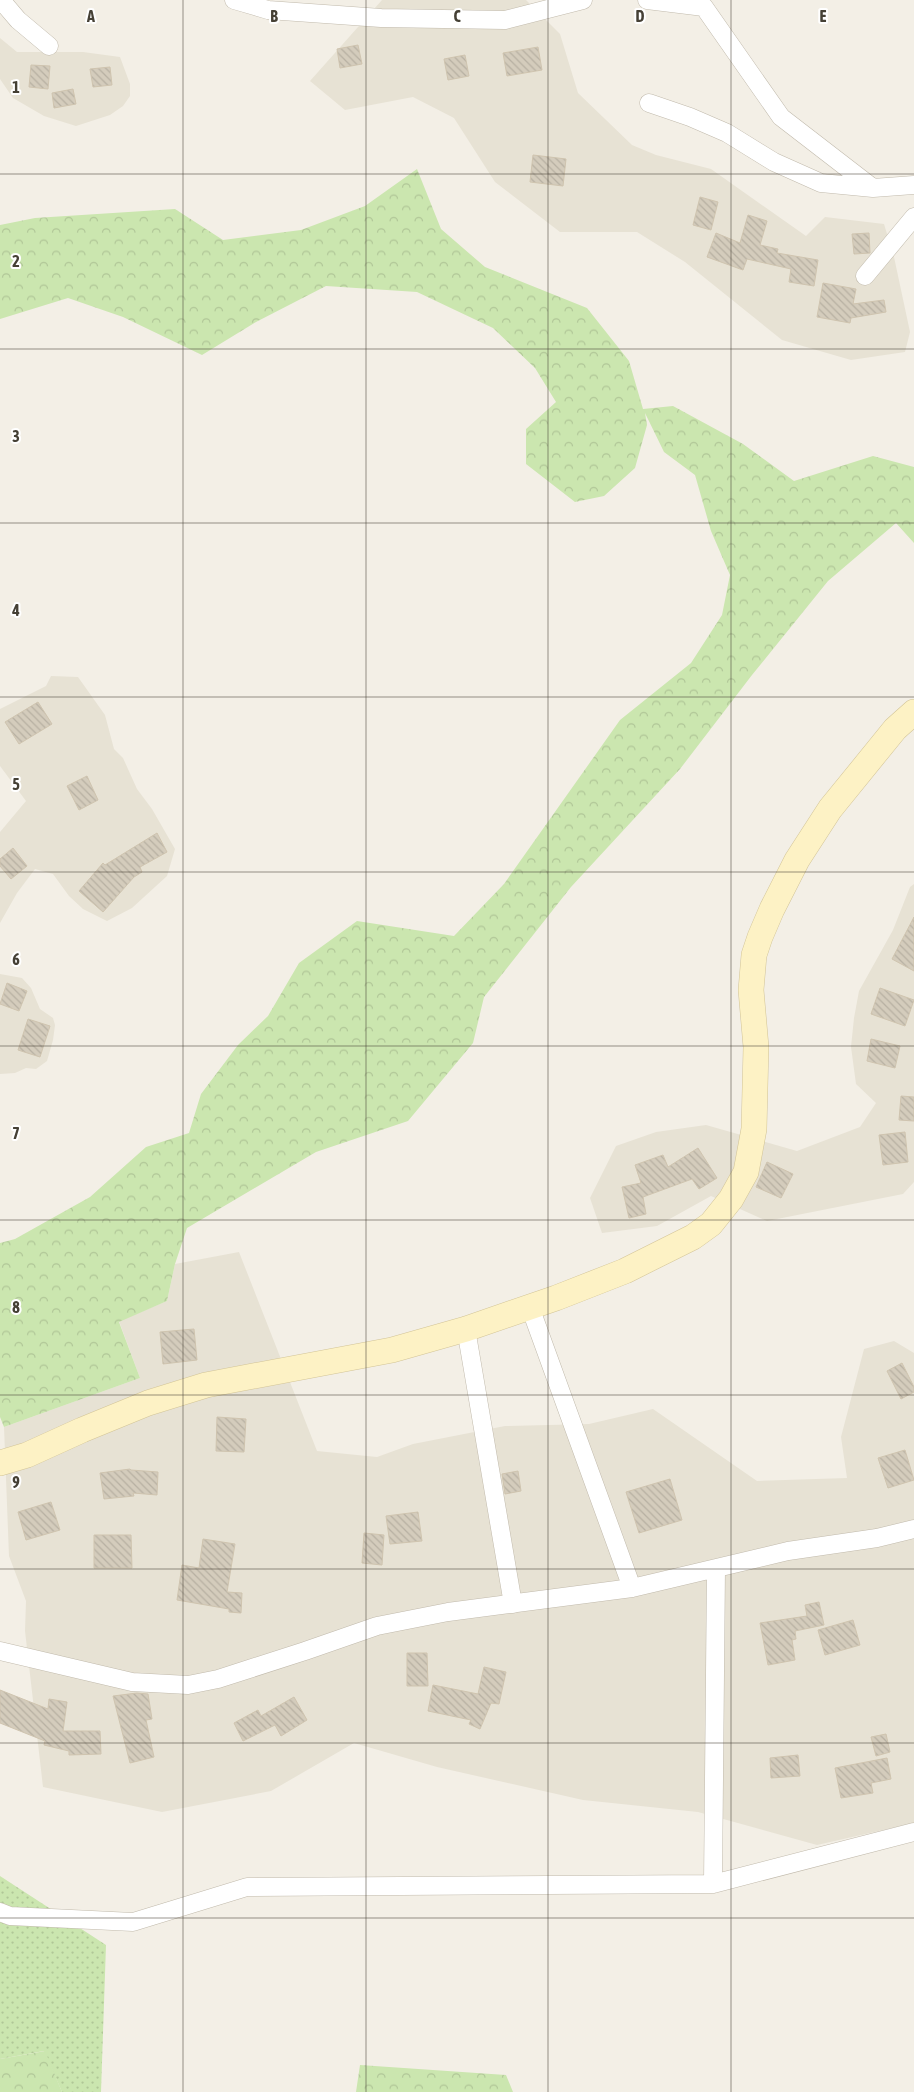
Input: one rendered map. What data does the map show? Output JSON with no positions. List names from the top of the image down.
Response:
{
  "grid": {
    "columns": [
      "A",
      "B",
      "C",
      "D",
      "E"
    ],
    "rows": [
      "1",
      "2",
      "3",
      "4",
      "5",
      "6",
      "7",
      "8",
      "9"
    ]
  }
}
